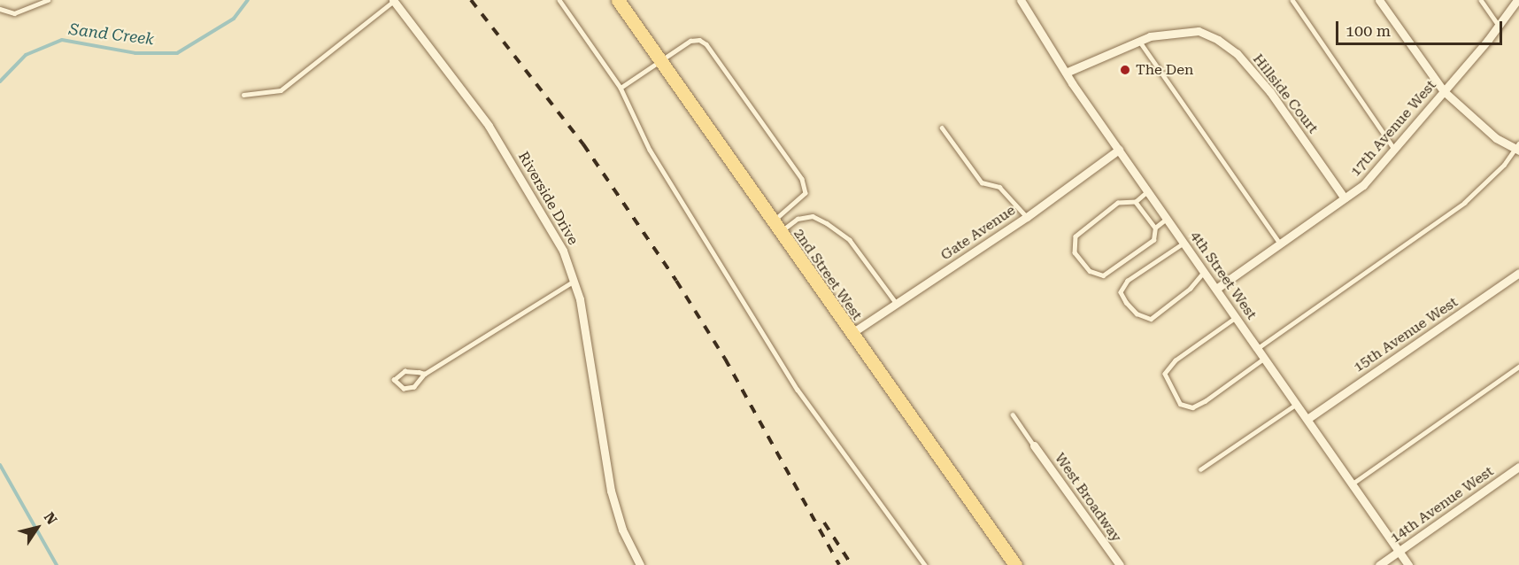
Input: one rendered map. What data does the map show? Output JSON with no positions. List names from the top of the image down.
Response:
{
  "streets": {
    "main road": ["2nd Street West"],
    "street": [
      "Hillside Court",
      "17th Avenue West",
      "Riverside Drive",
      "Gate Avenue",
      "4th Street West",
      "15th Avenue West",
      "West Broadway",
      "14th Avenue West"
    ]
  },
  "crossings": [
    ["Hillside Court", "17th Avenue West"],
    ["Hillside Court", "4th Street West"],
    ["17th Avenue West", "4th Street West"],
    ["Gate Avenue", "2nd Street West"],
    ["Gate Avenue", "4th Street West"],
    ["4th Street West", "15th Avenue West"],
    ["4th Street West", "14th Avenue West"]
  ],
  "water": ["Sand Creek"],
  "places": ["The Den"],
  "scale_bar": "100 m",
  "north": "top right"
}
